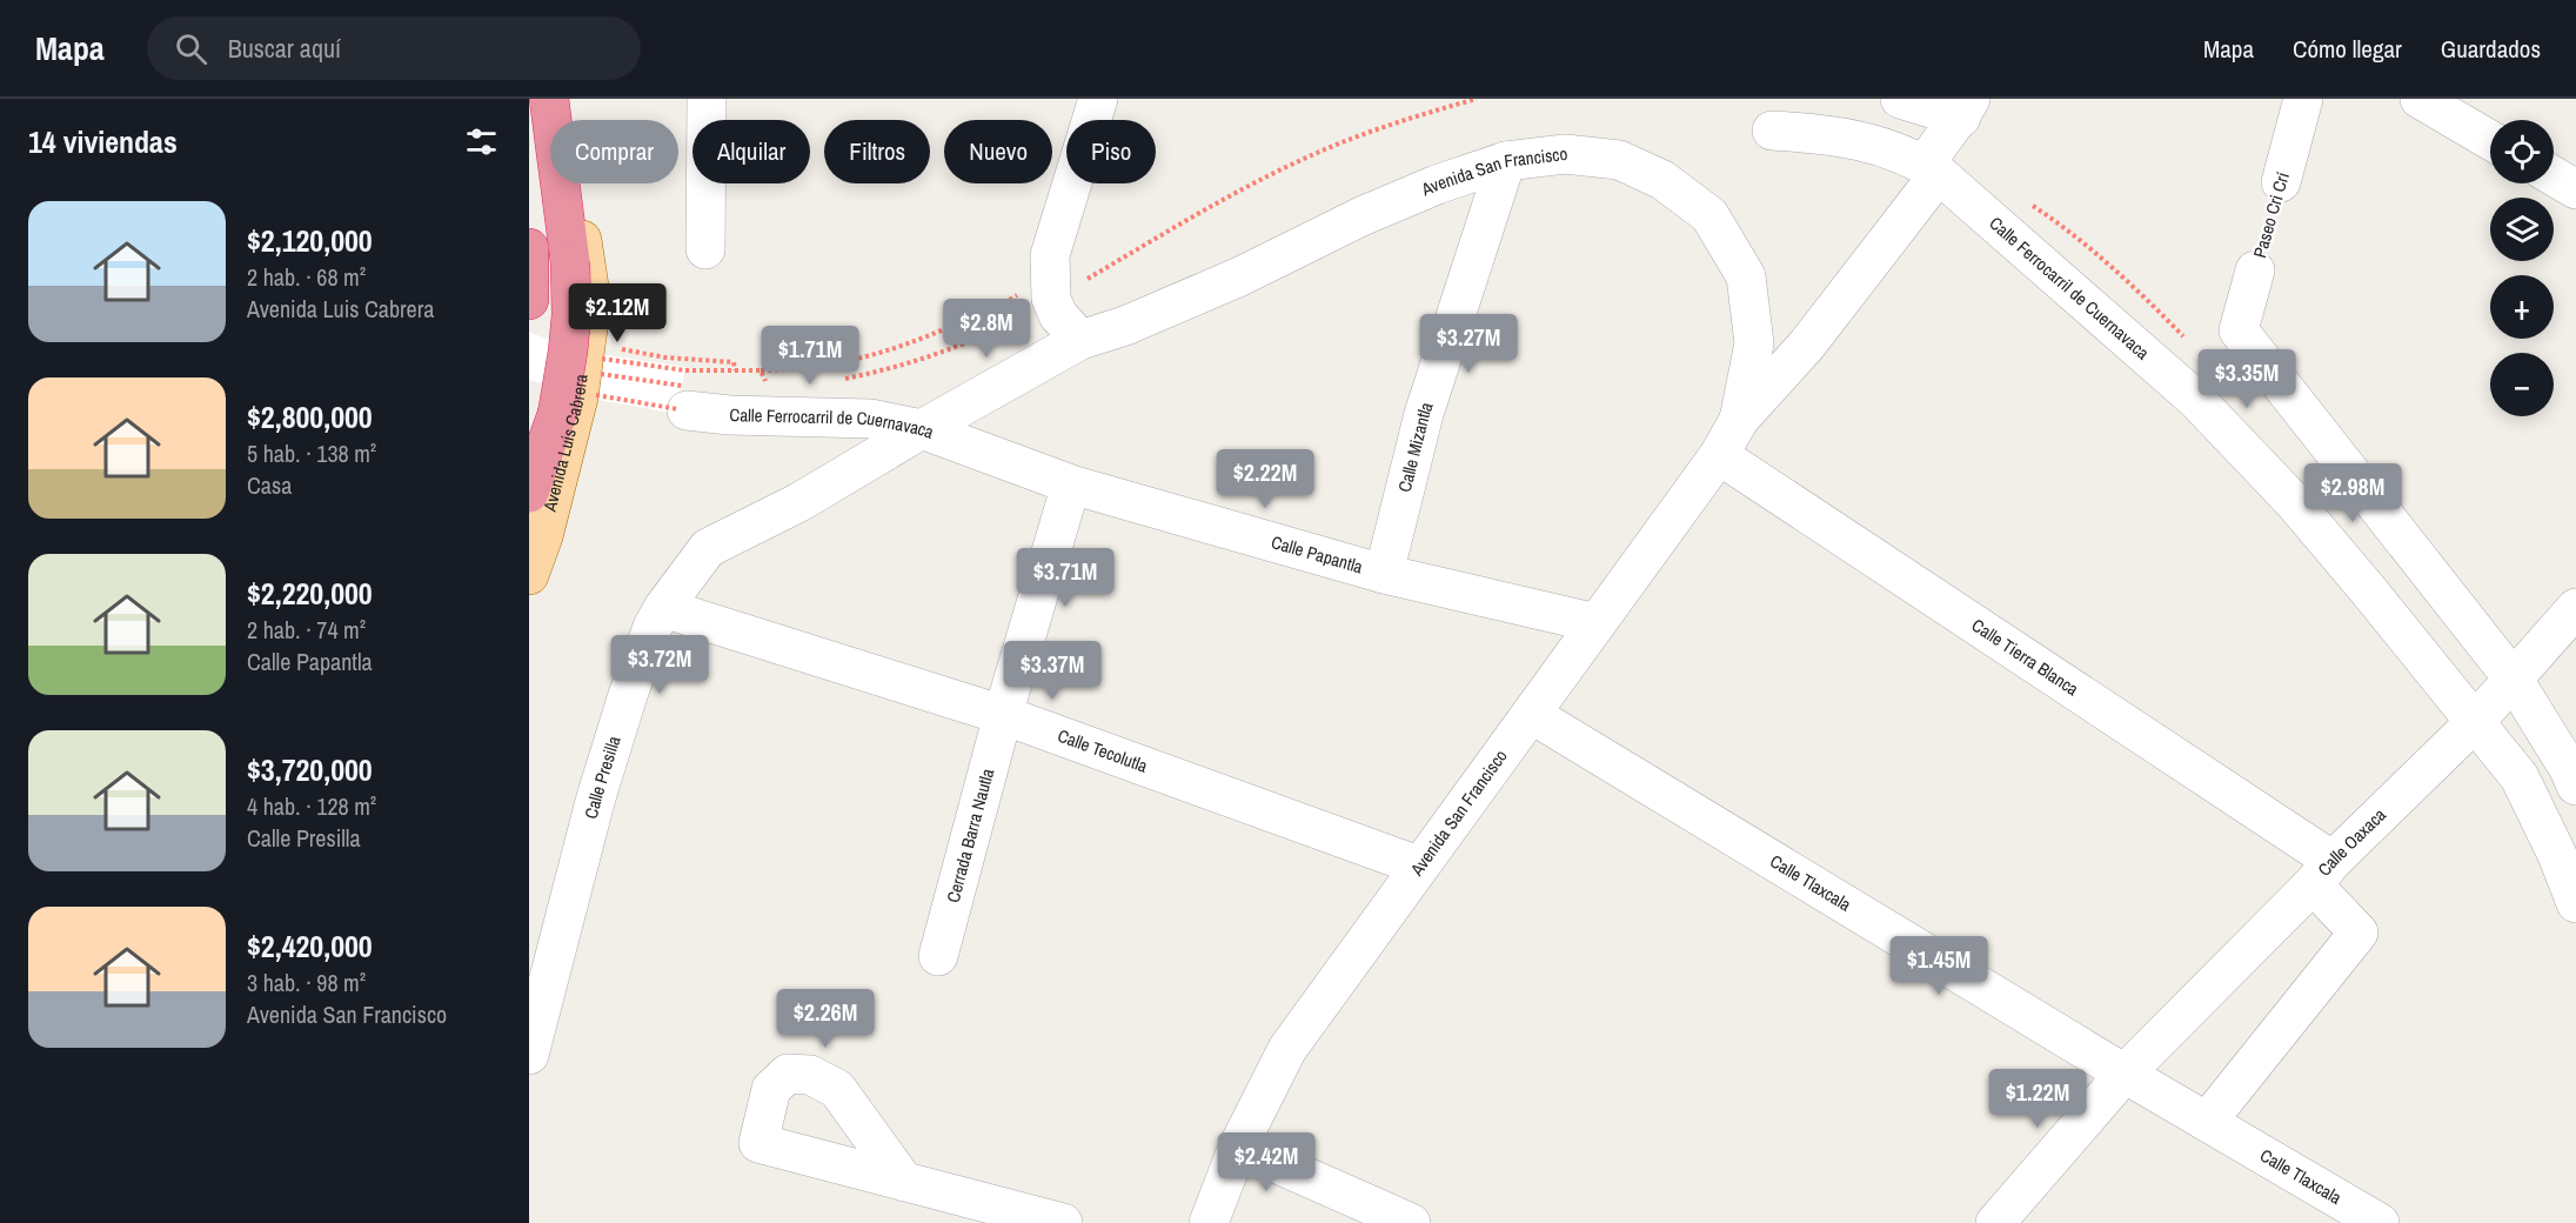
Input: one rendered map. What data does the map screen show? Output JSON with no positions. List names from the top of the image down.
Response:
{
  "streets": {
    "main road": ["Avenida Luis Cabrera"],
    "street": [
      "Avenida San Francisco",
      "Paseo Cri Crí",
      "Calle Ferrocarril de Cuernavaca",
      "Calle Mizantla",
      "Calle Papantla",
      "Calle Tierra Blanca",
      "Calle Tecolutla",
      "Calle Presilla",
      "Cerrada Barra Nautla",
      "Calle Oaxaca",
      "Calle Tlaxcala"
    ]
  },
  "crossings": [
    ["Avenida San Francisco", "Calle Ferrocarril de Cuernavaca"],
    ["Avenida San Francisco", "Calle Mizantla"],
    ["Avenida San Francisco", "Calle Papantla"],
    ["Avenida San Francisco", "Calle Tierra Blanca"],
    ["Avenida San Francisco", "Calle Tecolutla"],
    ["Avenida San Francisco", "Calle Tlaxcala"],
    ["Paseo Cri Crí", "Calle Oaxaca"],
    ["Calle Ferrocarril de Cuernavaca", "Calle Papantla"],
    ["Calle Ferrocarril de Cuernavaca", "Calle Presilla"],
    ["Calle Ferrocarril de Cuernavaca", "Calle Oaxaca"],
    ["Calle Mizantla", "Calle Papantla"],
    ["Calle Papantla", "Calle Presilla"],
    ["Calle Papantla", "Cerrada Barra Nautla"],
    ["Calle Tierra Blanca", "Calle Oaxaca"],
    ["Calle Tierra Blanca", "Calle Tlaxcala"],
    ["Calle Tecolutla", "Calle Presilla"],
    ["Calle Tecolutla", "Cerrada Barra Nautla"],
    ["Calle Oaxaca", "Calle Tlaxcala"]
  ],
  "page": {
    "header": "Mapa",
    "search": "Buscar aquí",
    "nav": ["Mapa", "Cómo llegar", "Guardados"],
    "heading": "14 viviendas",
    "map_buttons": ["+", "−"],
    "chip": [
      "Comprar",
      "Alquilar",
      "Filtros",
      "Nuevo",
      "Piso"
    ],
    "list": [
      {
        "name": "$2,120,000",
        "note": "2 hab. · 68 m² · Avenida Luis Cabrera"
      },
      {
        "name": "$2,800,000",
        "note": "5 hab. · 138 m² · Casa"
      },
      {
        "name": "$2,220,000",
        "note": "2 hab. · 74 m² · Calle Papantla"
      },
      {
        "name": "$3,720,000",
        "note": "4 hab. · 128 m² · Calle Presilla"
      },
      {
        "name": "$2,420,000",
        "note": "3 hab. · 98 m² · Avenida San Francisco"
      }
    ],
    "price": [
      "$2.12M",
      "$2.8M",
      "$3.27M",
      "$1.71M",
      "$3.35M",
      "$2.22M",
      "$2.98M",
      "$3.71M",
      "$3.72M",
      "$3.37M",
      "$1.45M",
      "$2.26M",
      "$1.22M",
      "$2.42M"
    ]
  }
}
